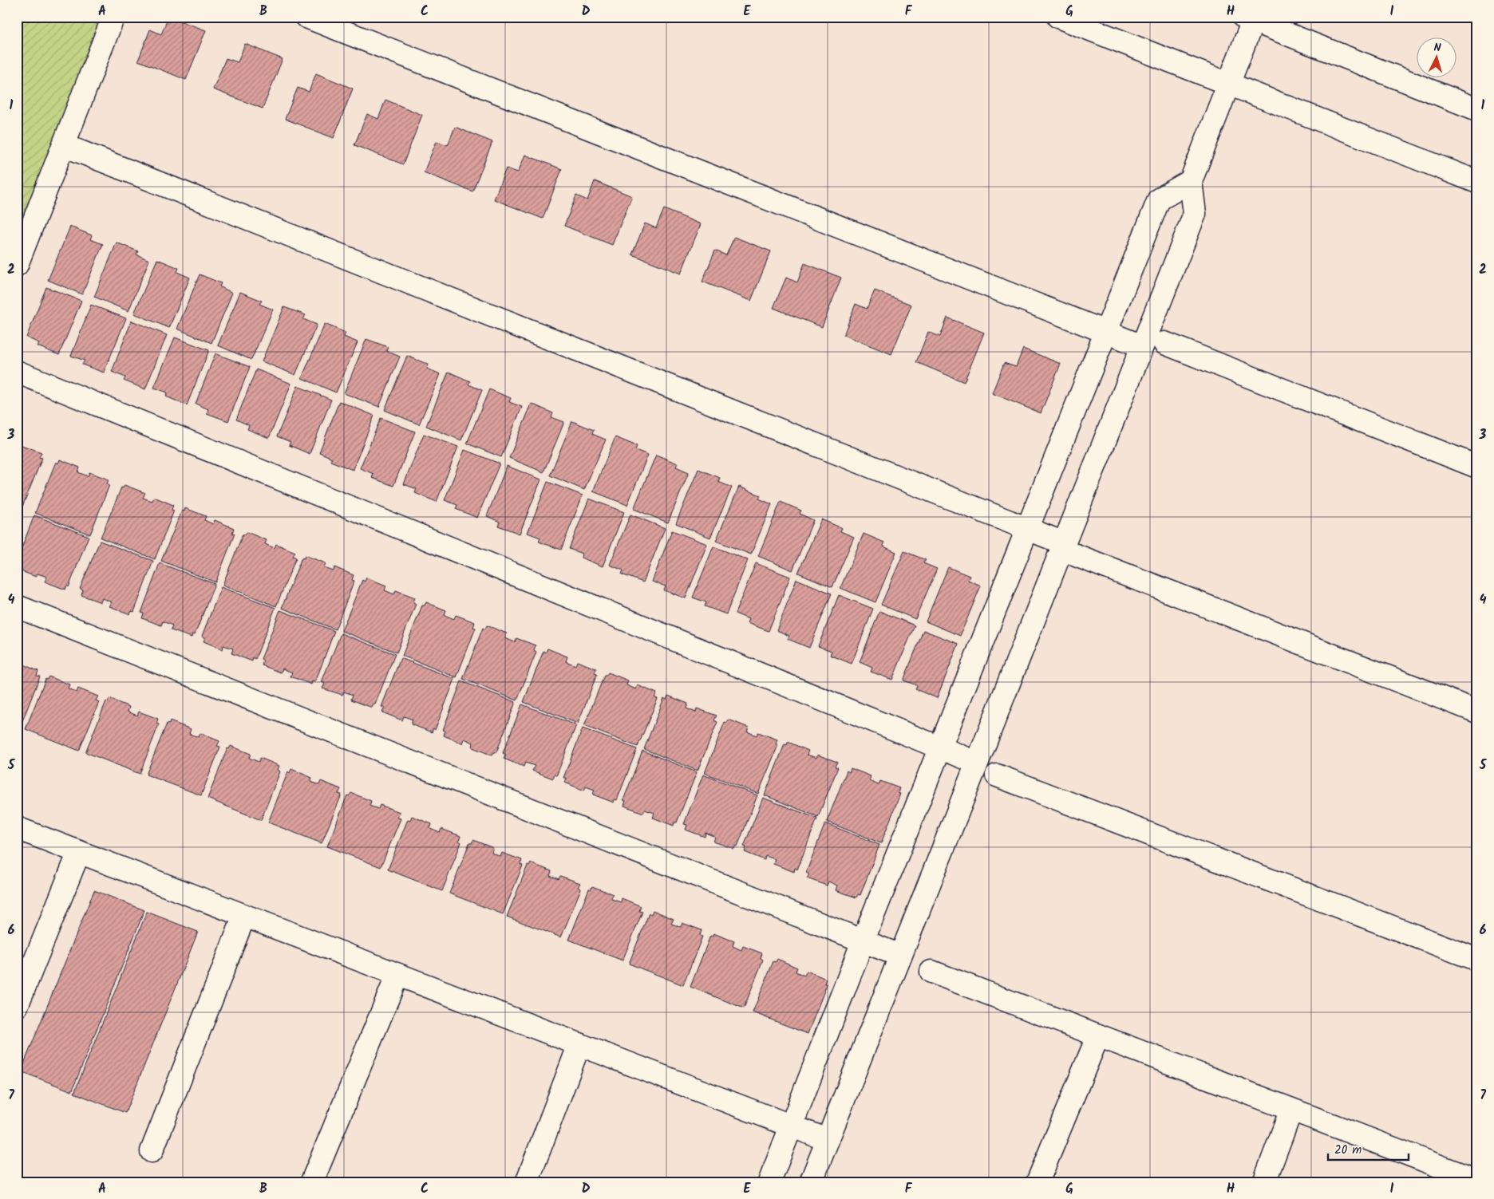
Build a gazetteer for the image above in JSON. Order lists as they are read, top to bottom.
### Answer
{
  "scale_bar": "20 m",
  "north": "top",
  "grid": {
    "columns": [
      "A",
      "B",
      "C",
      "D",
      "E",
      "F",
      "G",
      "H",
      "I"
    ],
    "rows": [
      "1",
      "2",
      "3",
      "4",
      "5",
      "6",
      "7"
    ]
  }
}
